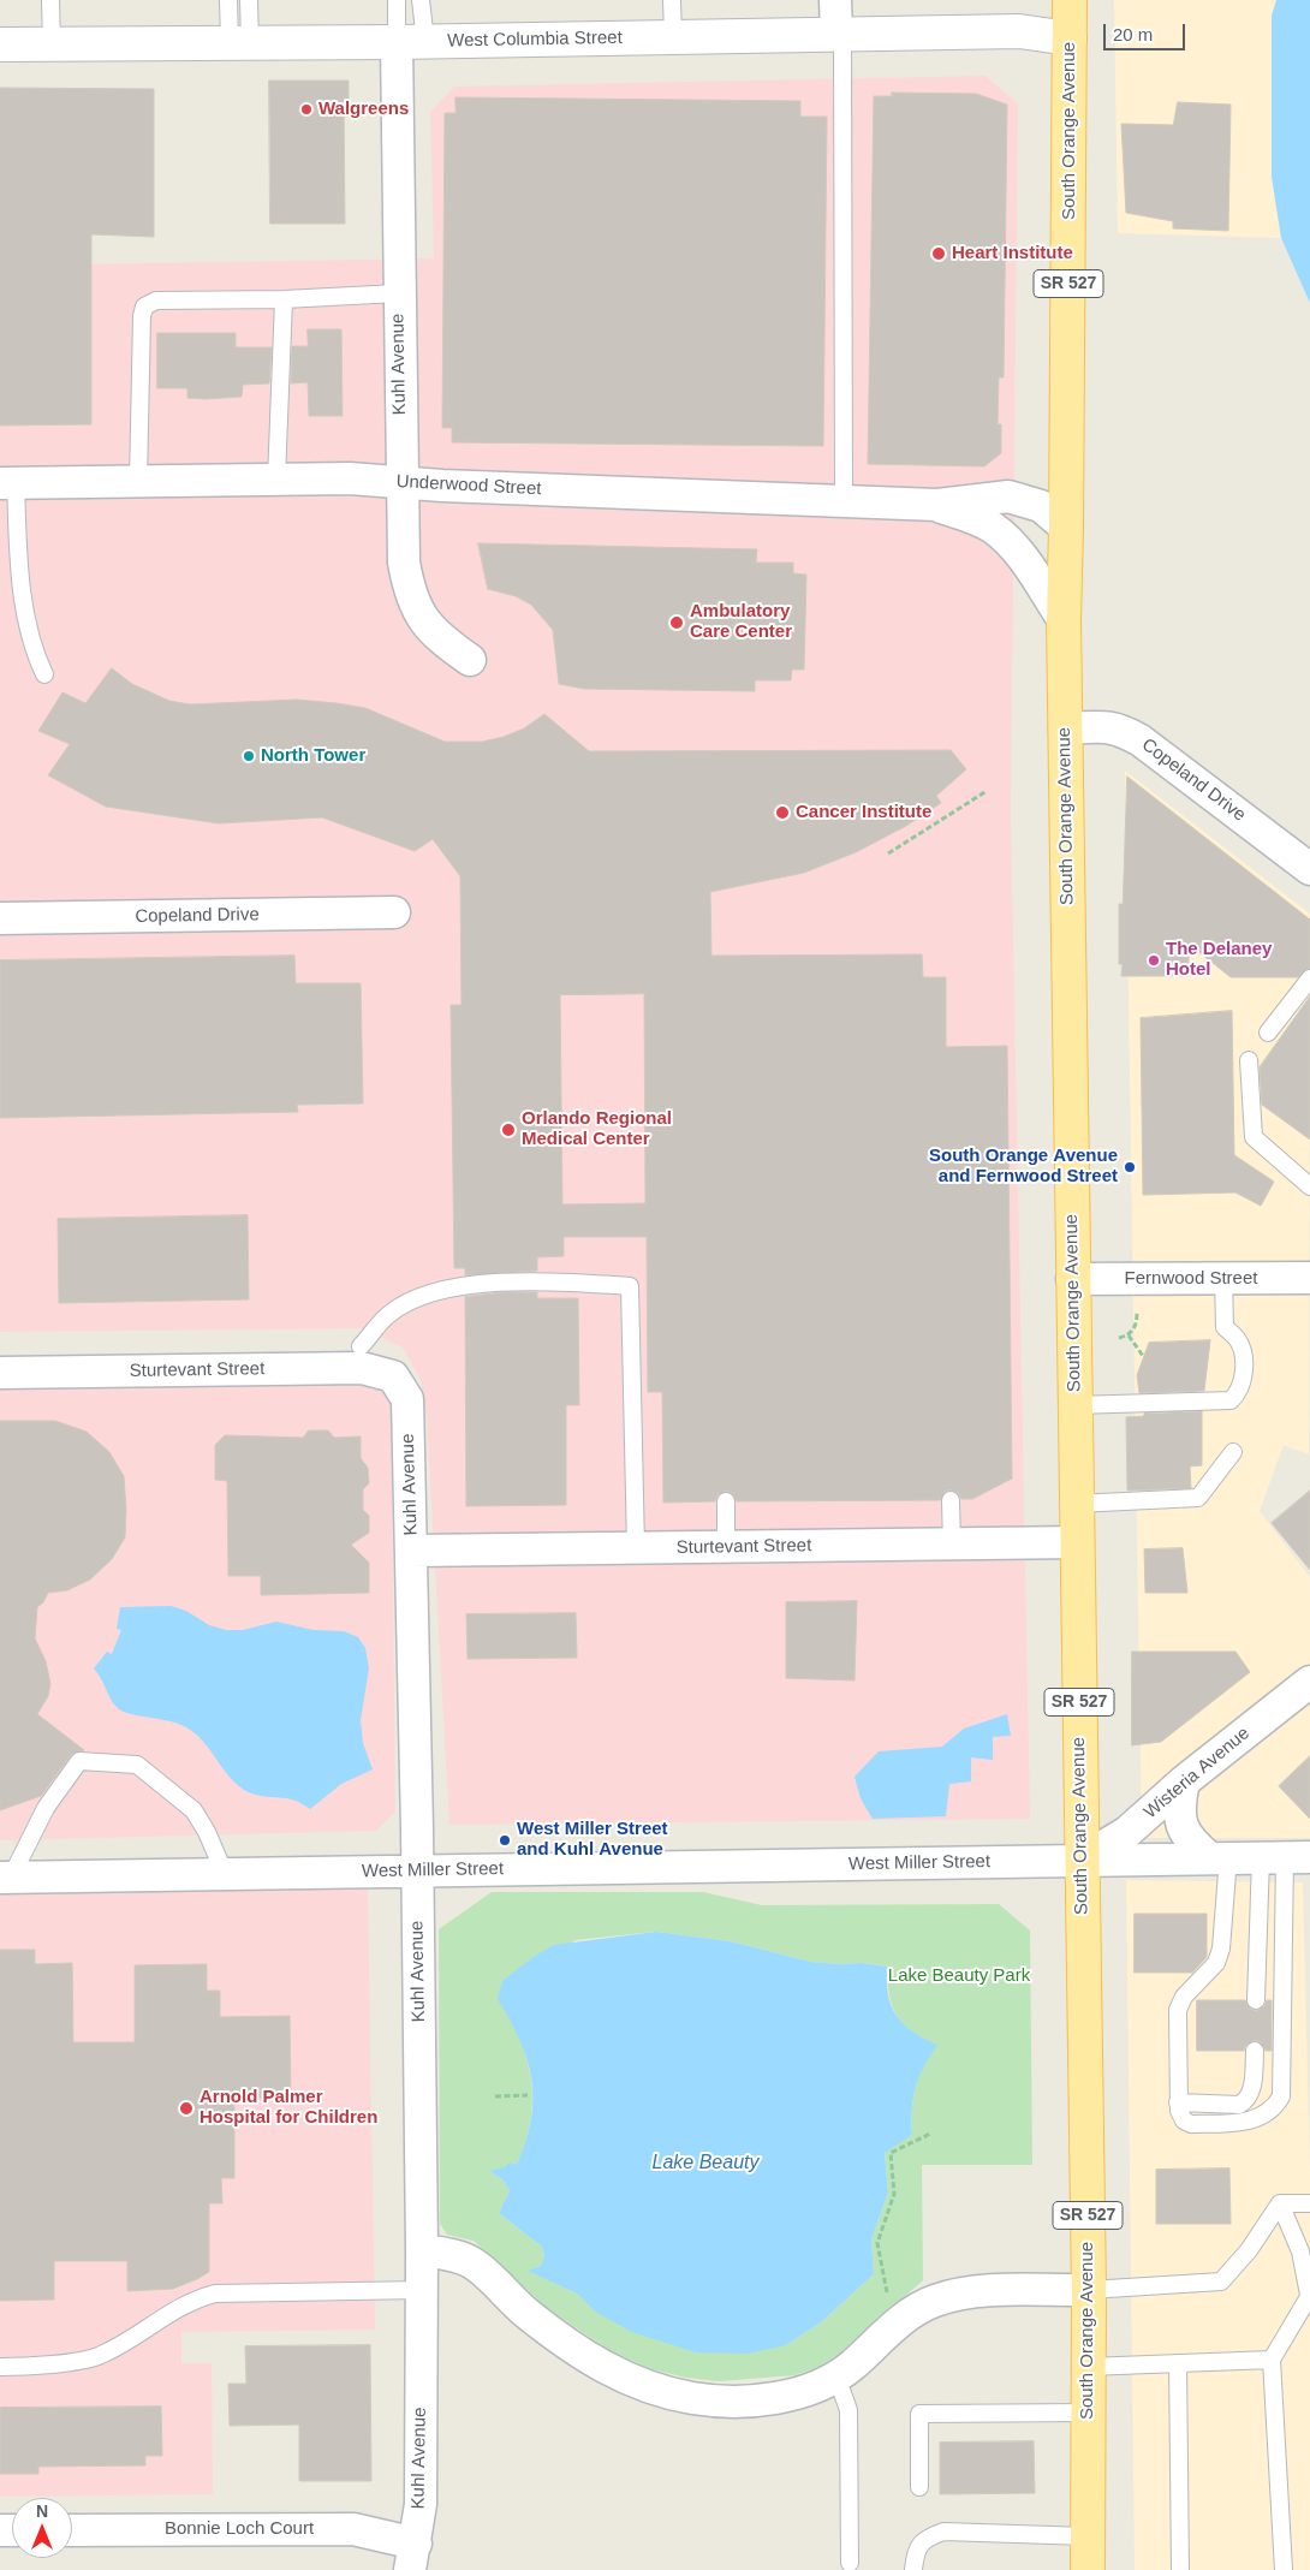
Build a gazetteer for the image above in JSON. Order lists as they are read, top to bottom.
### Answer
{
  "streets": {
    "main road": ["South Orange Avenue", "SR 527"],
    "street": [
      "West Columbia Street",
      "Kuhl Avenue",
      "Underwood Street",
      "Copeland Drive",
      "Fernwood Street",
      "Sturtevant Street",
      "Wisteria Avenue",
      "West Miller Street",
      "Bonnie Loch Court"
    ]
  },
  "crossings": [
    ["West Columbia Street", "South Orange Avenue"],
    ["West Columbia Street", "Kuhl Avenue"],
    ["South Orange Avenue", "Underwood Street"],
    ["South Orange Avenue", "Copeland Drive"],
    ["South Orange Avenue", "Fernwood Street"],
    ["South Orange Avenue", "Sturtevant Street"],
    ["South Orange Avenue", "Wisteria Avenue"],
    ["South Orange Avenue", "West Miller Street"],
    ["Kuhl Avenue", "Underwood Street"],
    ["Kuhl Avenue", "Sturtevant Street"],
    ["Kuhl Avenue", "West Miller Street"],
    ["Kuhl Avenue", "Bonnie Loch Court"],
    ["Wisteria Avenue", "West Miller Street"]
  ],
  "water": ["Lake Beauty"],
  "parks": ["Lake Beauty Park"],
  "places": [
    "Walgreens",
    "Heart Institute",
    "Ambulatory Care Center",
    "North Tower",
    "Cancer Institute",
    "The Delaney Hotel",
    "Orlando Regional Medical Center",
    "South Orange Avenue and Fernwood Street",
    "West Miller Street and Kuhl Avenue",
    "Arnold Palmer Hospital for Children"
  ],
  "scale_bar": "20 m",
  "north": "top"
}
